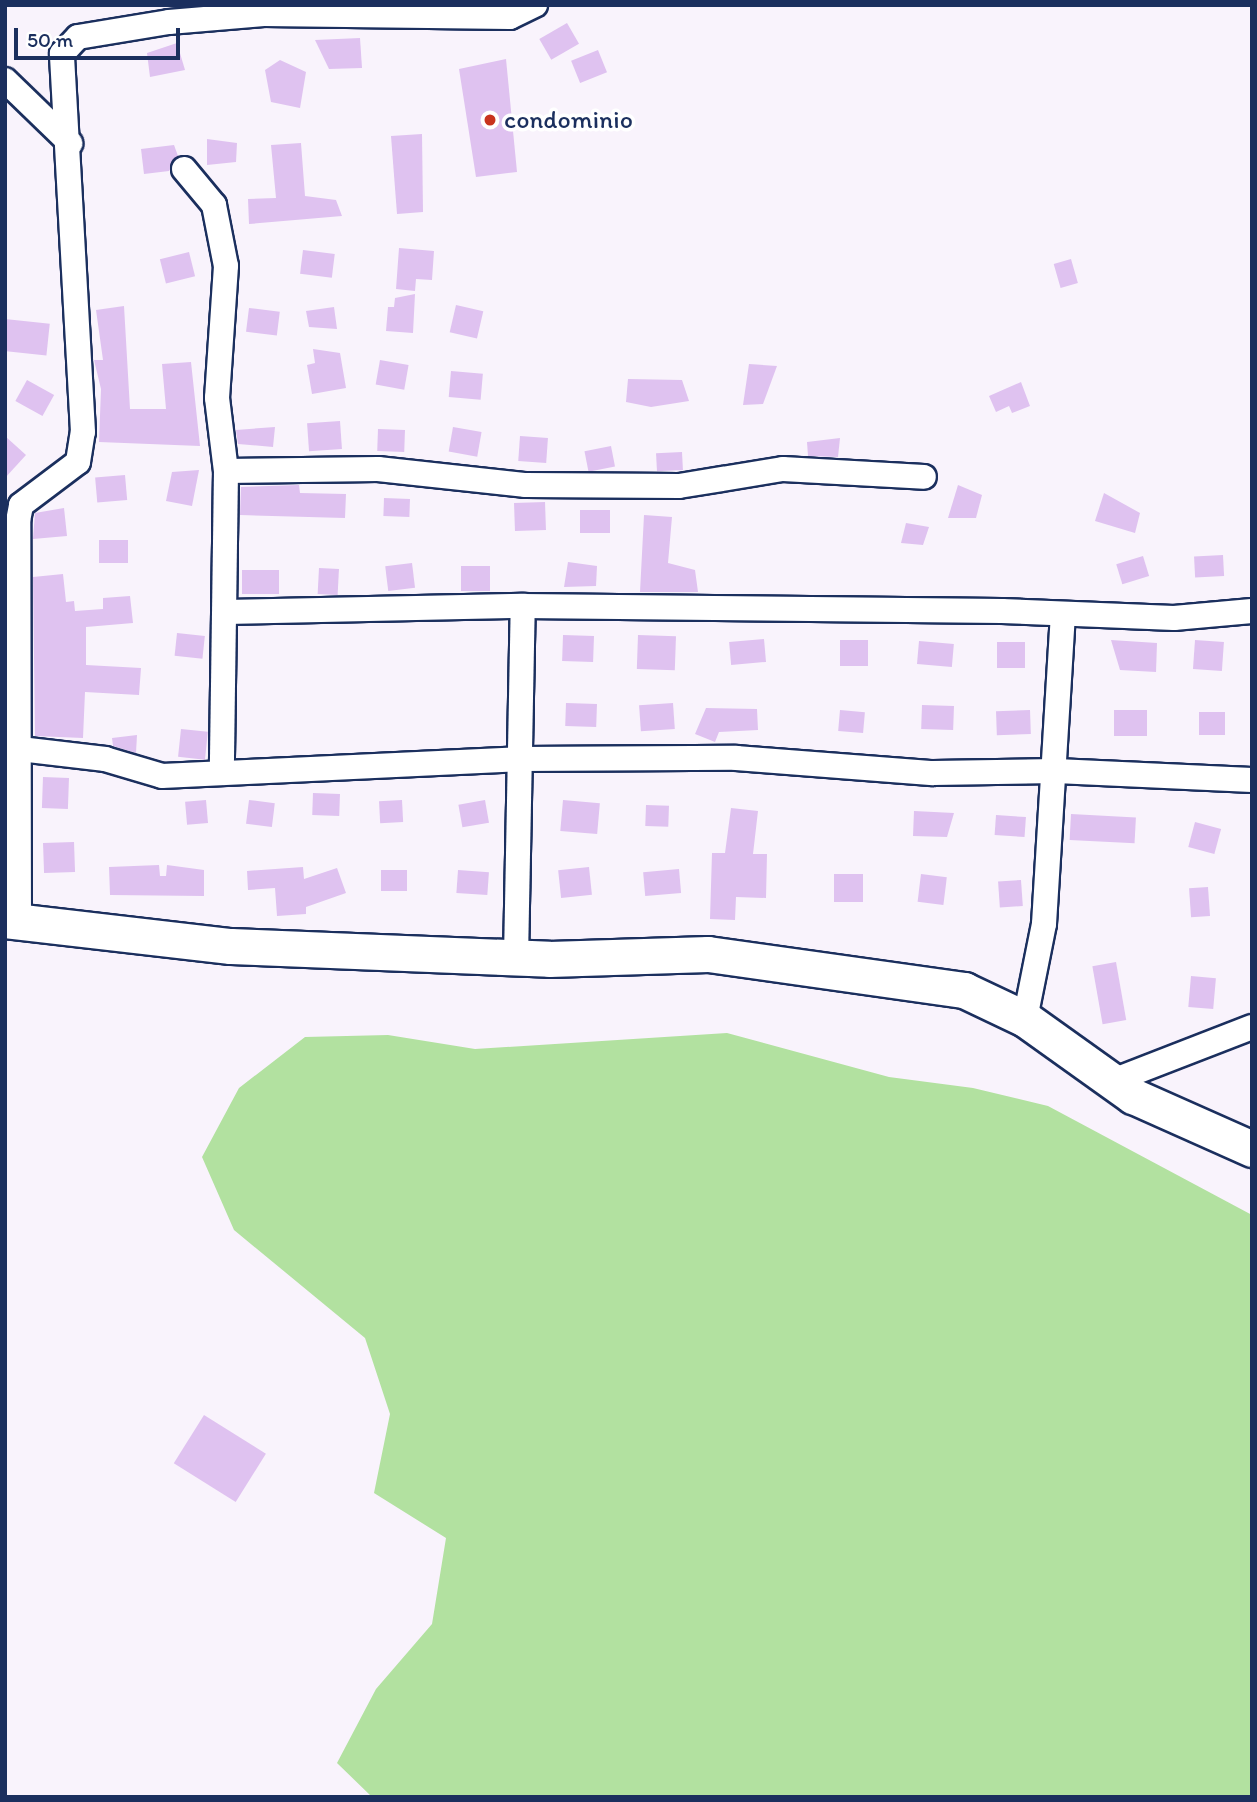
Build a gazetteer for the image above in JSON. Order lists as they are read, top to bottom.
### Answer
{
  "places": ["condominio"],
  "scale_bar": "50 m"
}
